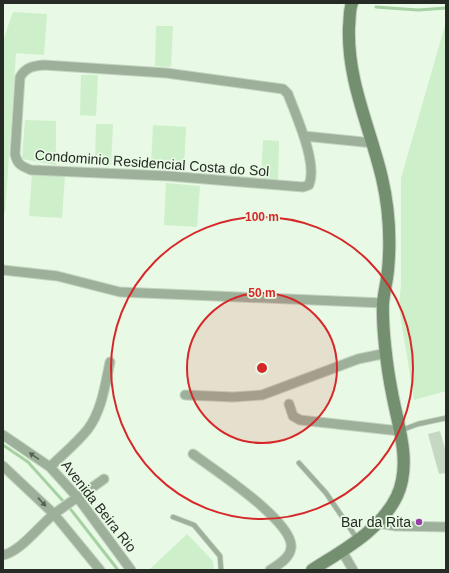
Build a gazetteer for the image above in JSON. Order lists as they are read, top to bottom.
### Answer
{
  "streets": {
    "street": ["Condominio Residencial Costa do Sol", "Avenida Beira Rio"]
  },
  "places": ["Bar da Rita"],
  "rings": ["100 m", "50 m"]
}
